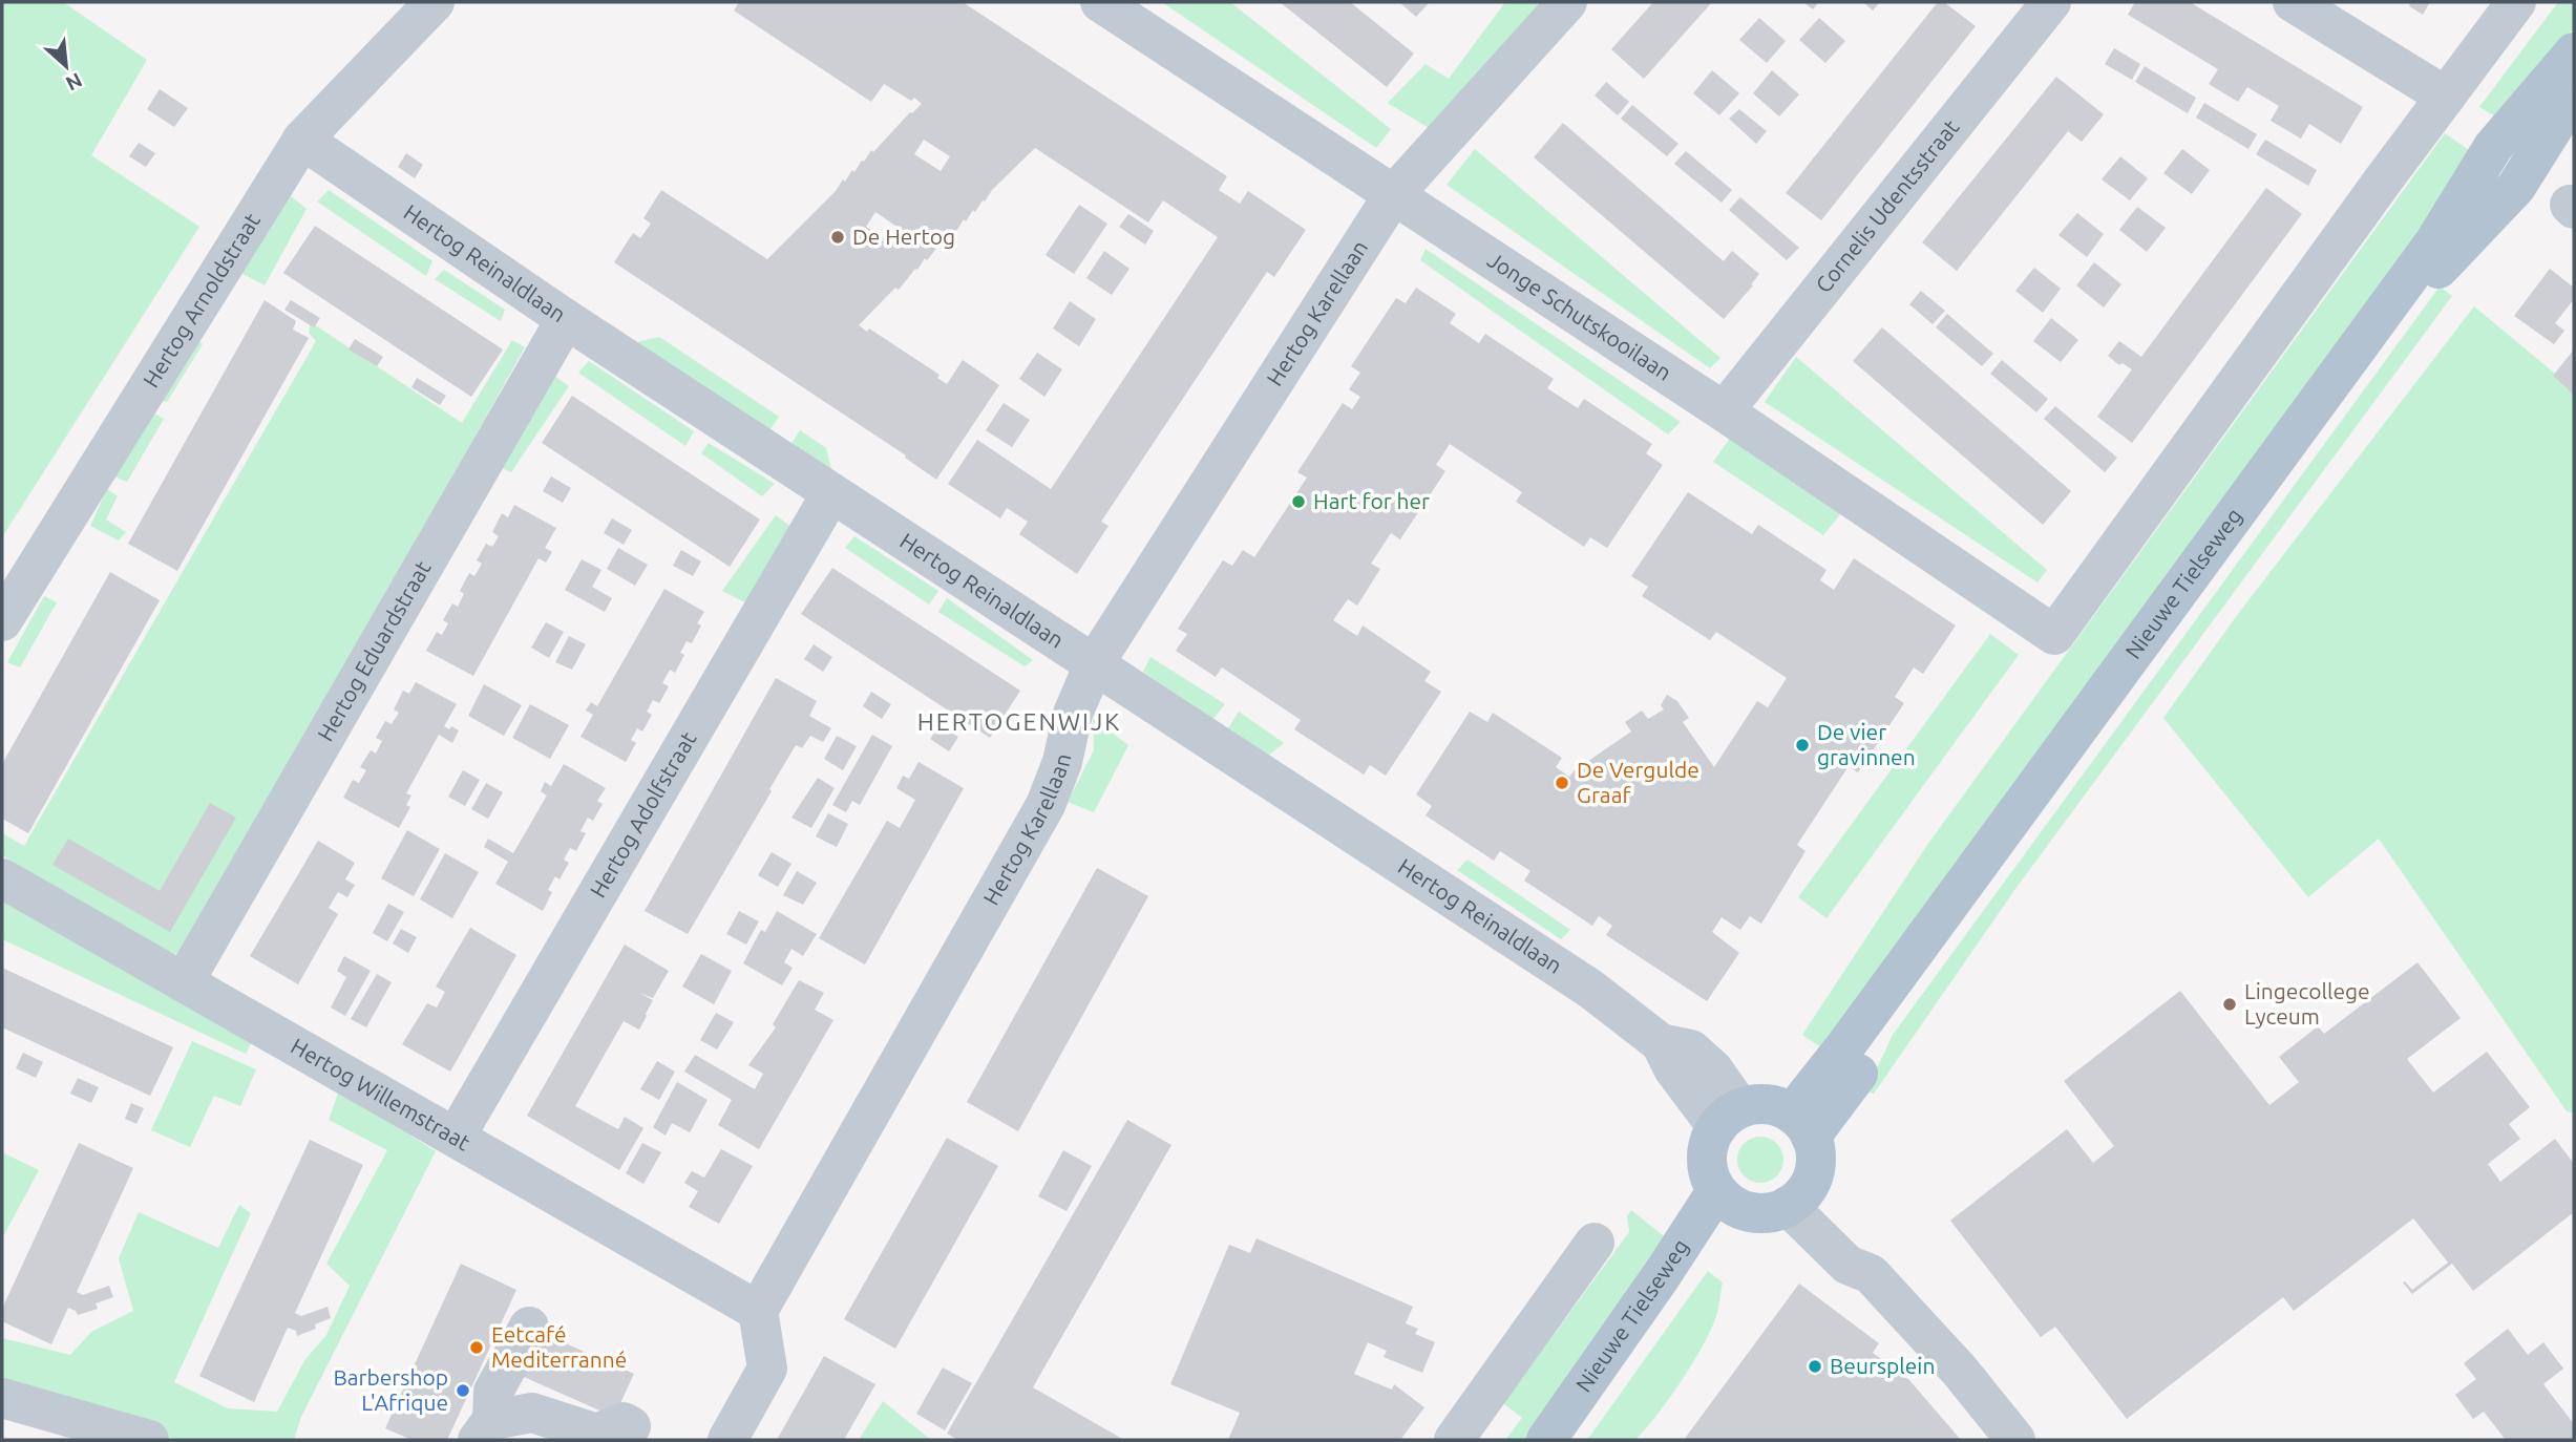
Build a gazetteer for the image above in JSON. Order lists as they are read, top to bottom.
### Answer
{
  "streets": {
    "main road": ["Nieuwe Tielseweg"],
    "street": [
      "Cornelis Udentsstraat",
      "Hertog Reinaldlaan",
      "Hertog Arnoldstraat",
      "Hertog Karellaan",
      "Jonge Schutskooilaan",
      "Hertog Eduardstraat",
      "Hertog Adolfstraat",
      "Hertog Willemstraat"
    ]
  },
  "crossings": [
    ["Cornelis Udentsstraat", "Jonge Schutskooilaan"],
    ["Hertog Reinaldlaan", "Hertog Arnoldstraat"],
    ["Hertog Reinaldlaan", "Hertog Karellaan"],
    ["Hertog Reinaldlaan", "Nieuwe Tielseweg"],
    ["Hertog Reinaldlaan", "Hertog Eduardstraat"],
    ["Hertog Reinaldlaan", "Hertog Adolfstraat"],
    ["Hertog Karellaan", "Jonge Schutskooilaan"],
    ["Hertog Karellaan", "Hertog Willemstraat"],
    ["Hertog Eduardstraat", "Hertog Willemstraat"],
    ["Hertog Adolfstraat", "Hertog Willemstraat"]
  ],
  "districts": ["HERTOGENWIJK"],
  "places": [
    "De Hertog",
    "Hart for her",
    "De vier gravinnen",
    "De Vergulde Graaf",
    "Lingecollege Lyceum",
    "Eetcafé Mediterranné",
    "Beursplein",
    "Barbershop L'Afrique"
  ],
  "north": "bottom right"
}
